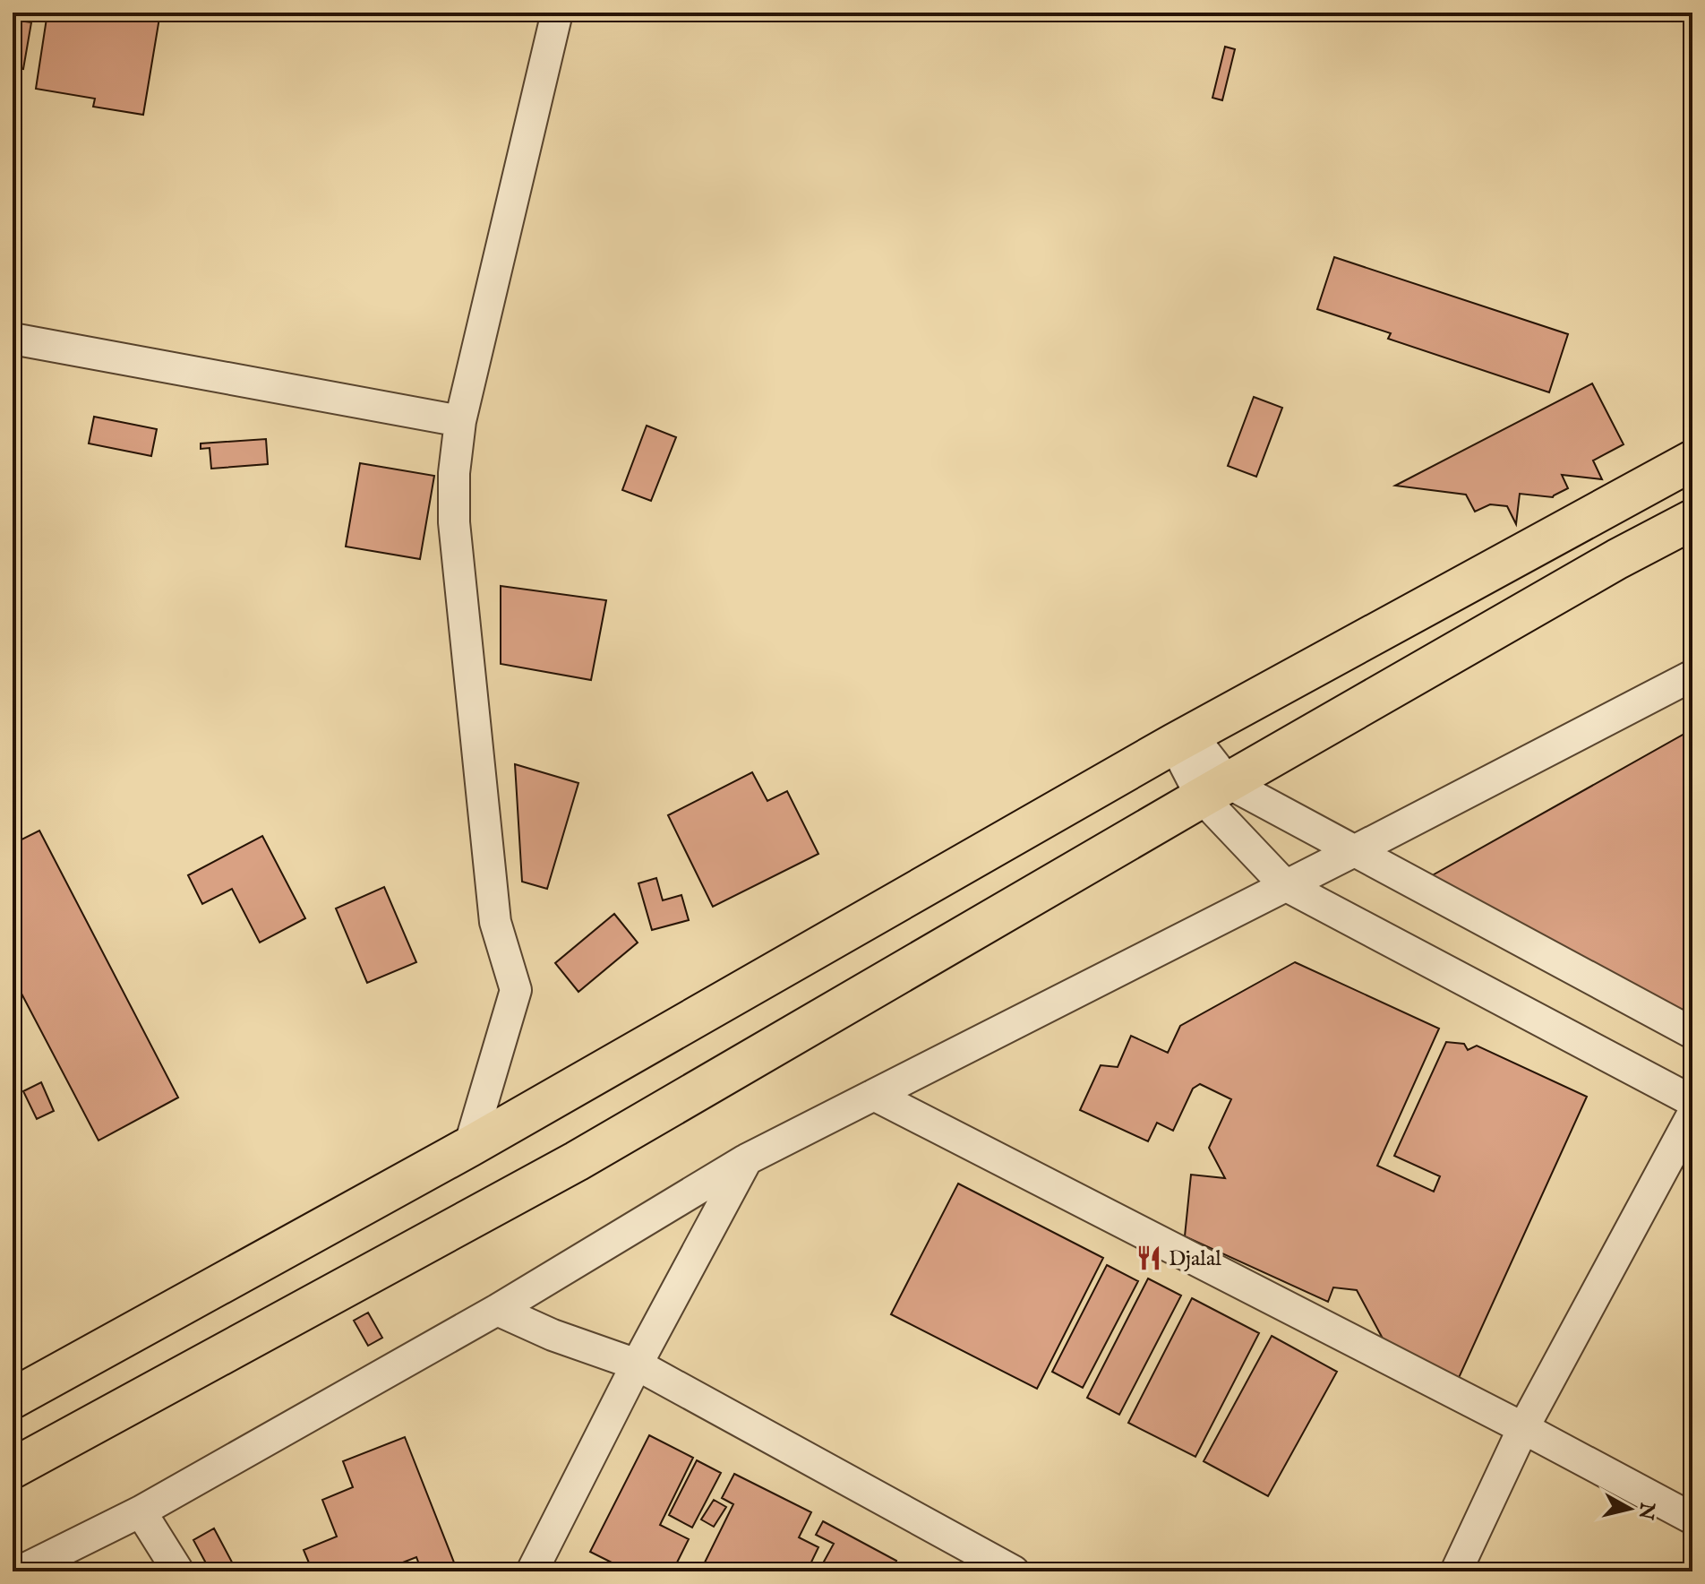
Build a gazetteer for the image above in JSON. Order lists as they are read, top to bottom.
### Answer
{
  "places": {
    "restaurant": ["Djalal"]
  },
  "north": "right"
}
